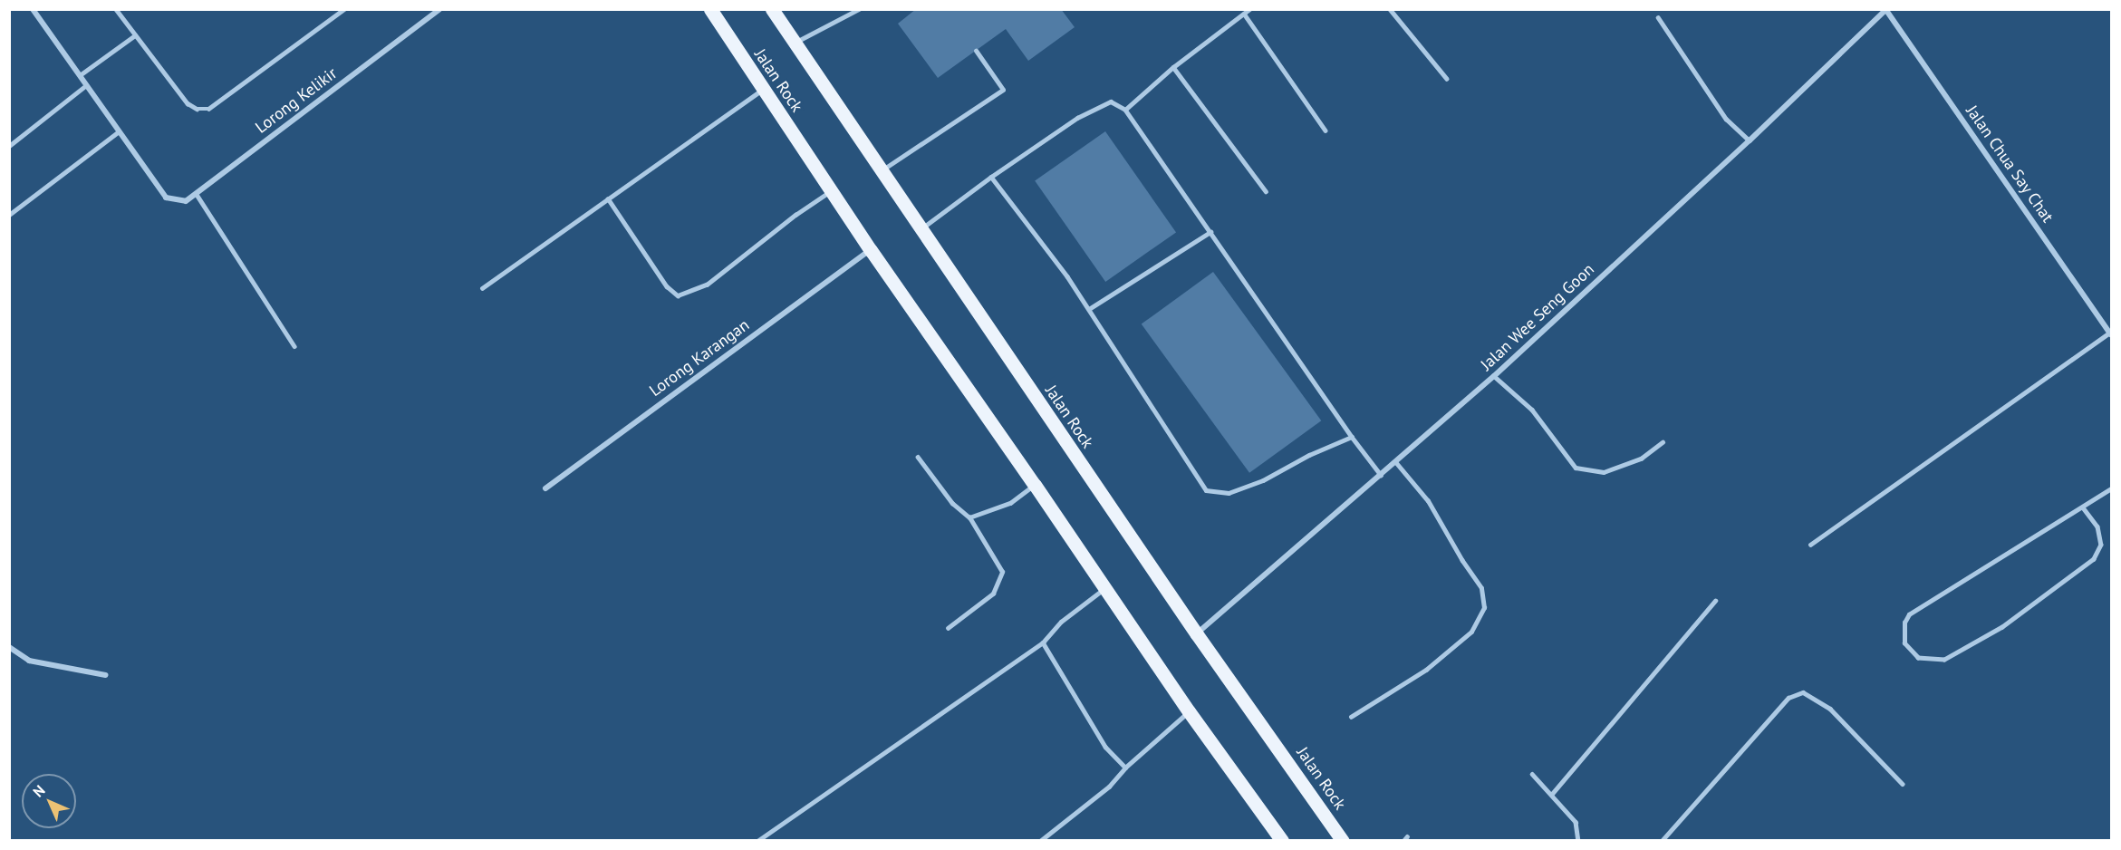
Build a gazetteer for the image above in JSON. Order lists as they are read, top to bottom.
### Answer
{
  "streets": {
    "main road": ["Jalan Rock"],
    "street": [
      "Lorong Kelikir",
      "Jalan Chua Say Chat",
      "Jalan Wee Seng Goon",
      "Lorong Karangan"
    ]
  },
  "crossings": [
    ["Jalan Rock", "Jalan Wee Seng Goon"],
    ["Jalan Rock", "Lorong Karangan"],
    ["Jalan Chua Say Chat", "Jalan Wee Seng Goon"]
  ],
  "north": "top left"
}
